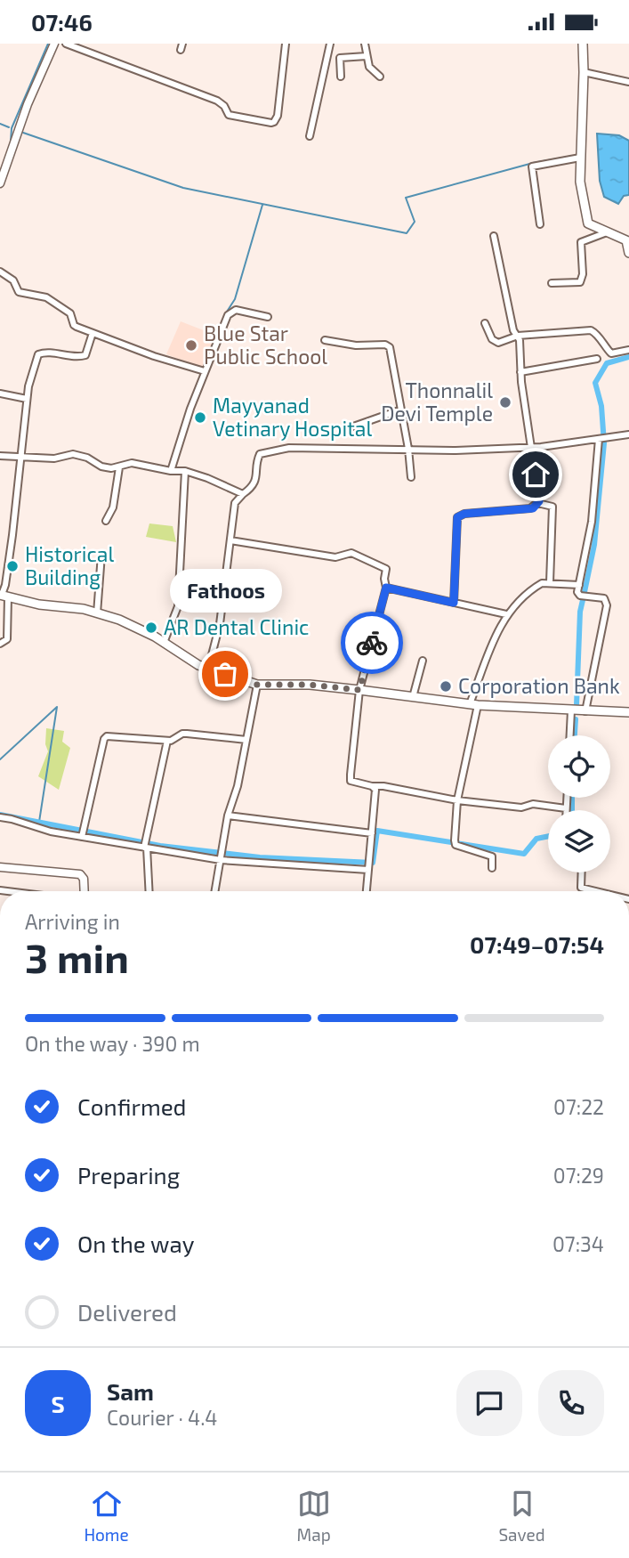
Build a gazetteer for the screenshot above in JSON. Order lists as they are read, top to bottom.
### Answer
{
  "places": [
    "Blue Star Public School",
    "Thonnalil Devi Temple",
    "Mayyanad Vetinary Hospital",
    "Historical Building",
    "AR Dental Clinic",
    "Fathoos",
    "Corporation Bank"
  ],
  "page": {
    "status": "07:46",
    "bubble": "Fathoos",
    "heading": ["3 min", "Arriving in", "07:49–07:54"],
    "panel": ["Sam", "Courier · 4.4"],
    "bar": "On the way · 390 m",
    "list": [
      ["Confirmed", "07:22"],
      ["Preparing", "07:29"],
      ["On the way", "07:34"],
      "Delivered"
    ],
    "round": "S",
    "tabs": ["Home", "Map", "Saved"]
  }
}
